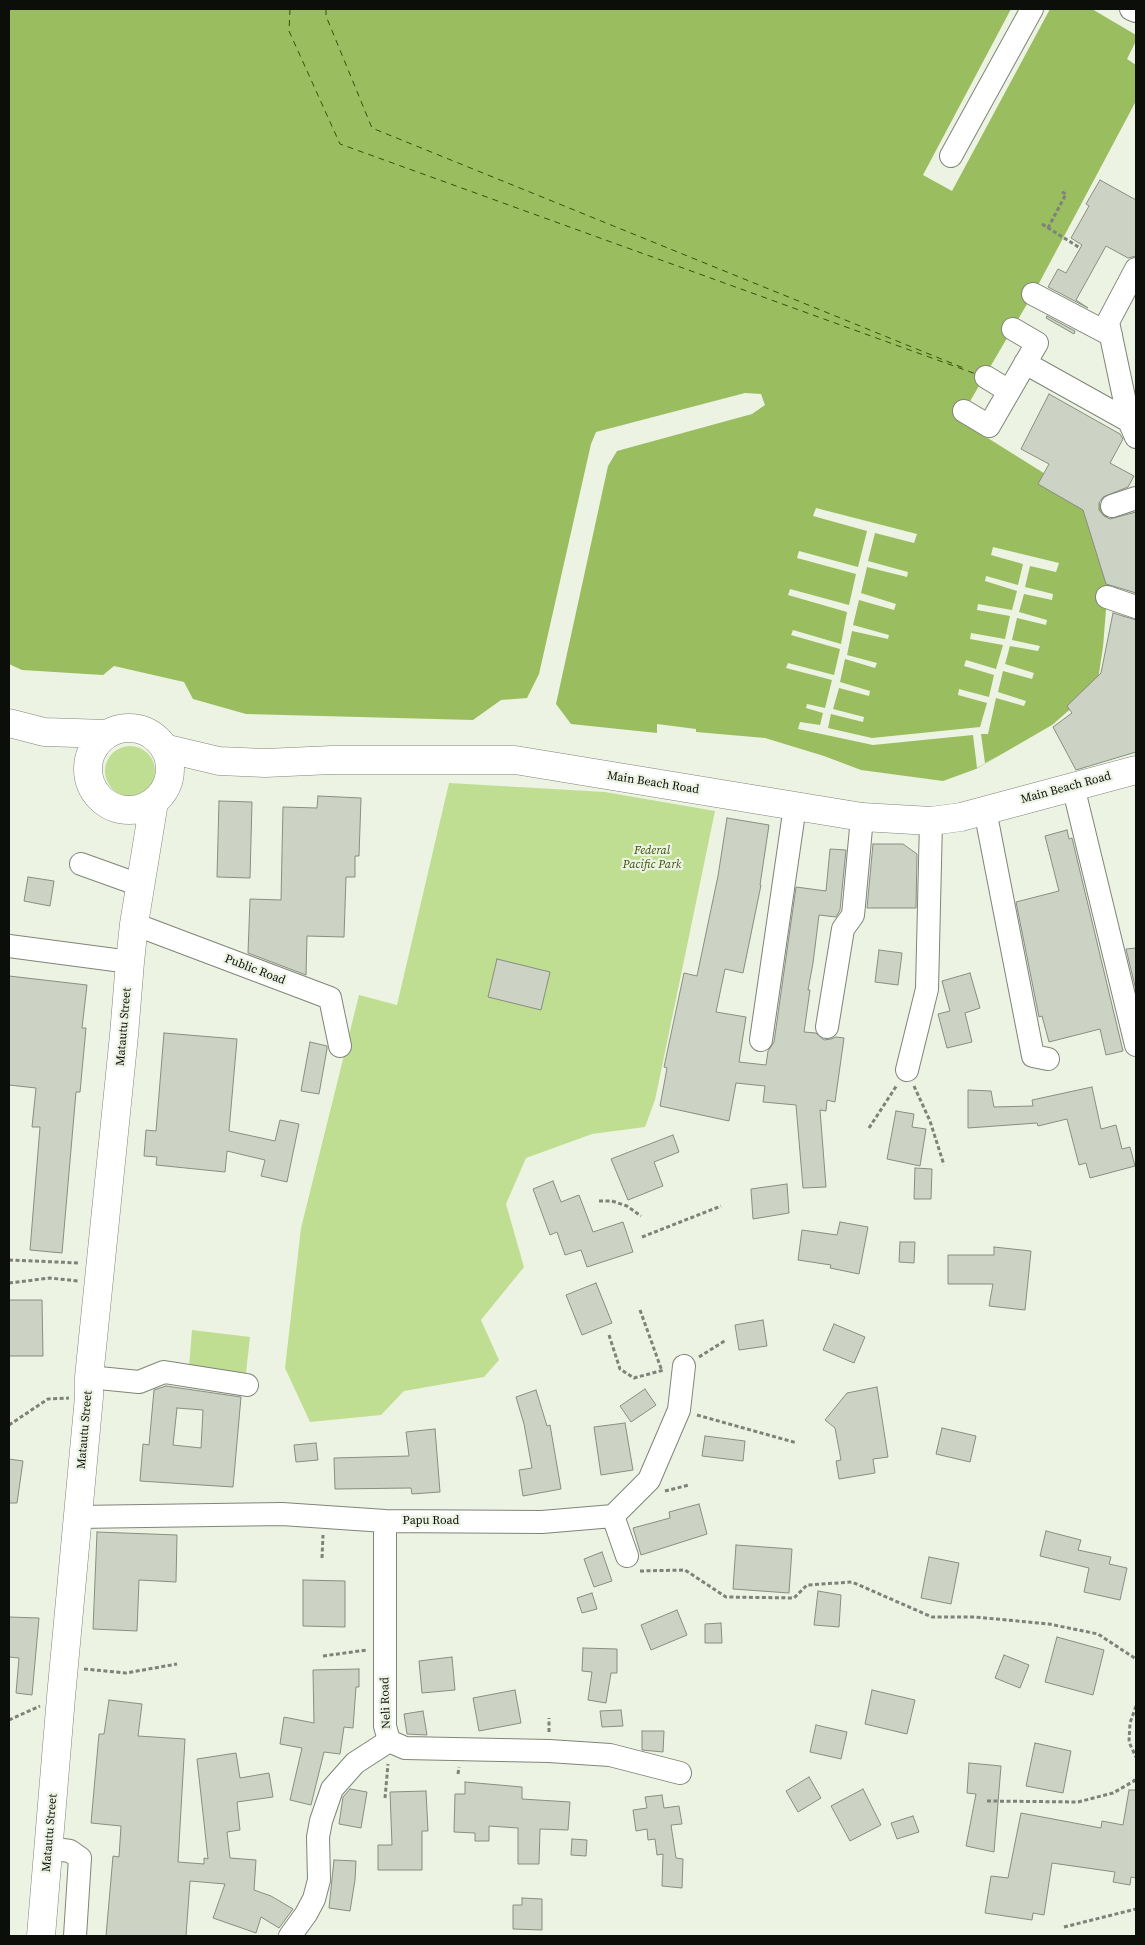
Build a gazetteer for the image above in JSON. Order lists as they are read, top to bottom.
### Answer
{
  "streets": {
    "main road": ["Main Beach Road", "Matautu Street"],
    "street": ["Public Road", "Papu Road", "Neli Road"]
  },
  "crossings": [
    ["Main Beach Road", "Matautu Street"],
    ["Public Road", "Matautu Street"],
    ["Matautu Street", "Papu Road"],
    ["Papu Road", "Neli Road"]
  ],
  "parks": ["Federal Pacific Park"]
}
